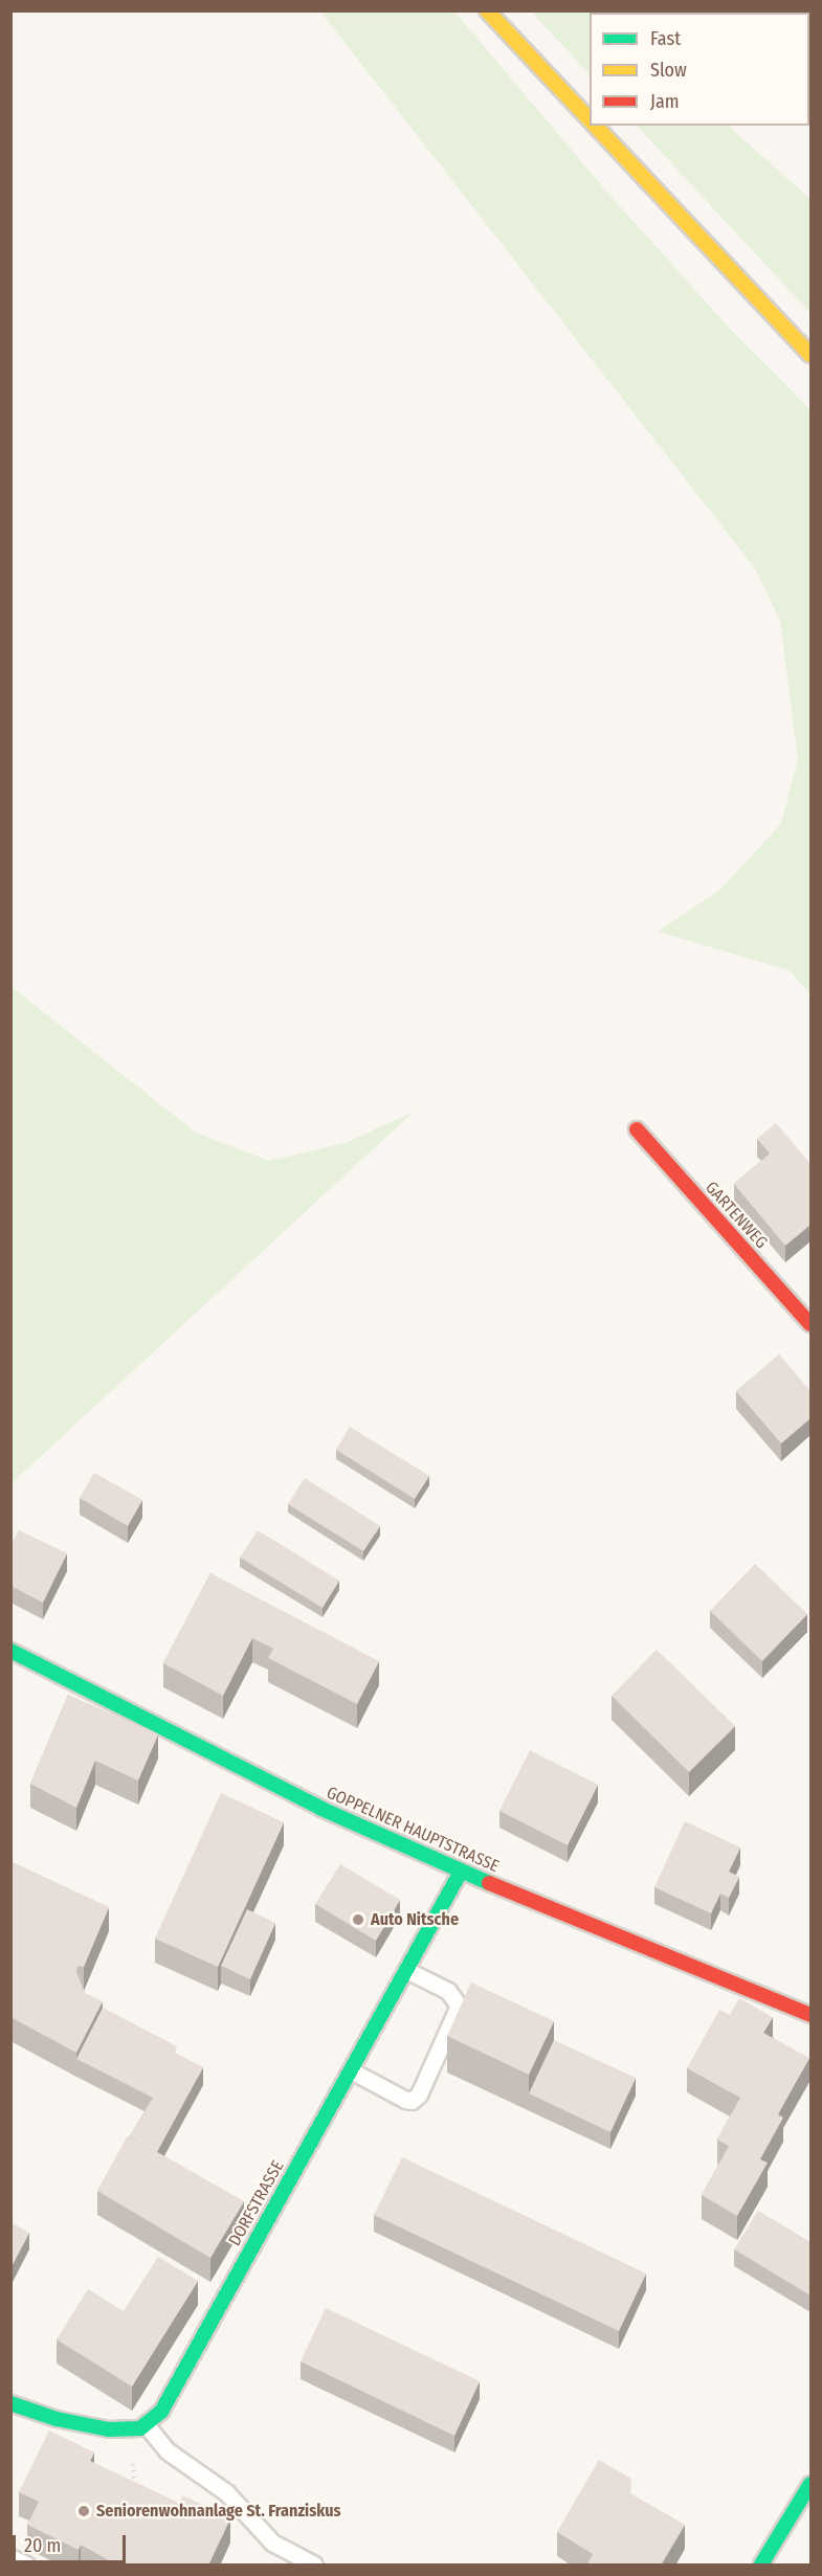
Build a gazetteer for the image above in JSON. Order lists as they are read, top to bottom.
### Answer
{
  "streets": {
    "street": ["GARTENWEG", "GOPPELNER HAUPTSTRASSE", "DORFSTRASSE"]
  },
  "crossings": [
    ["GOPPELNER HAUPTSTRASSE", "DORFSTRASSE"]
  ],
  "places": ["Auto Nitsche", "Seniorenwohnanlage St. Franziskus"],
  "legend": ["Fast", "Slow", "Jam"],
  "scale_bar": "20 m"
}
